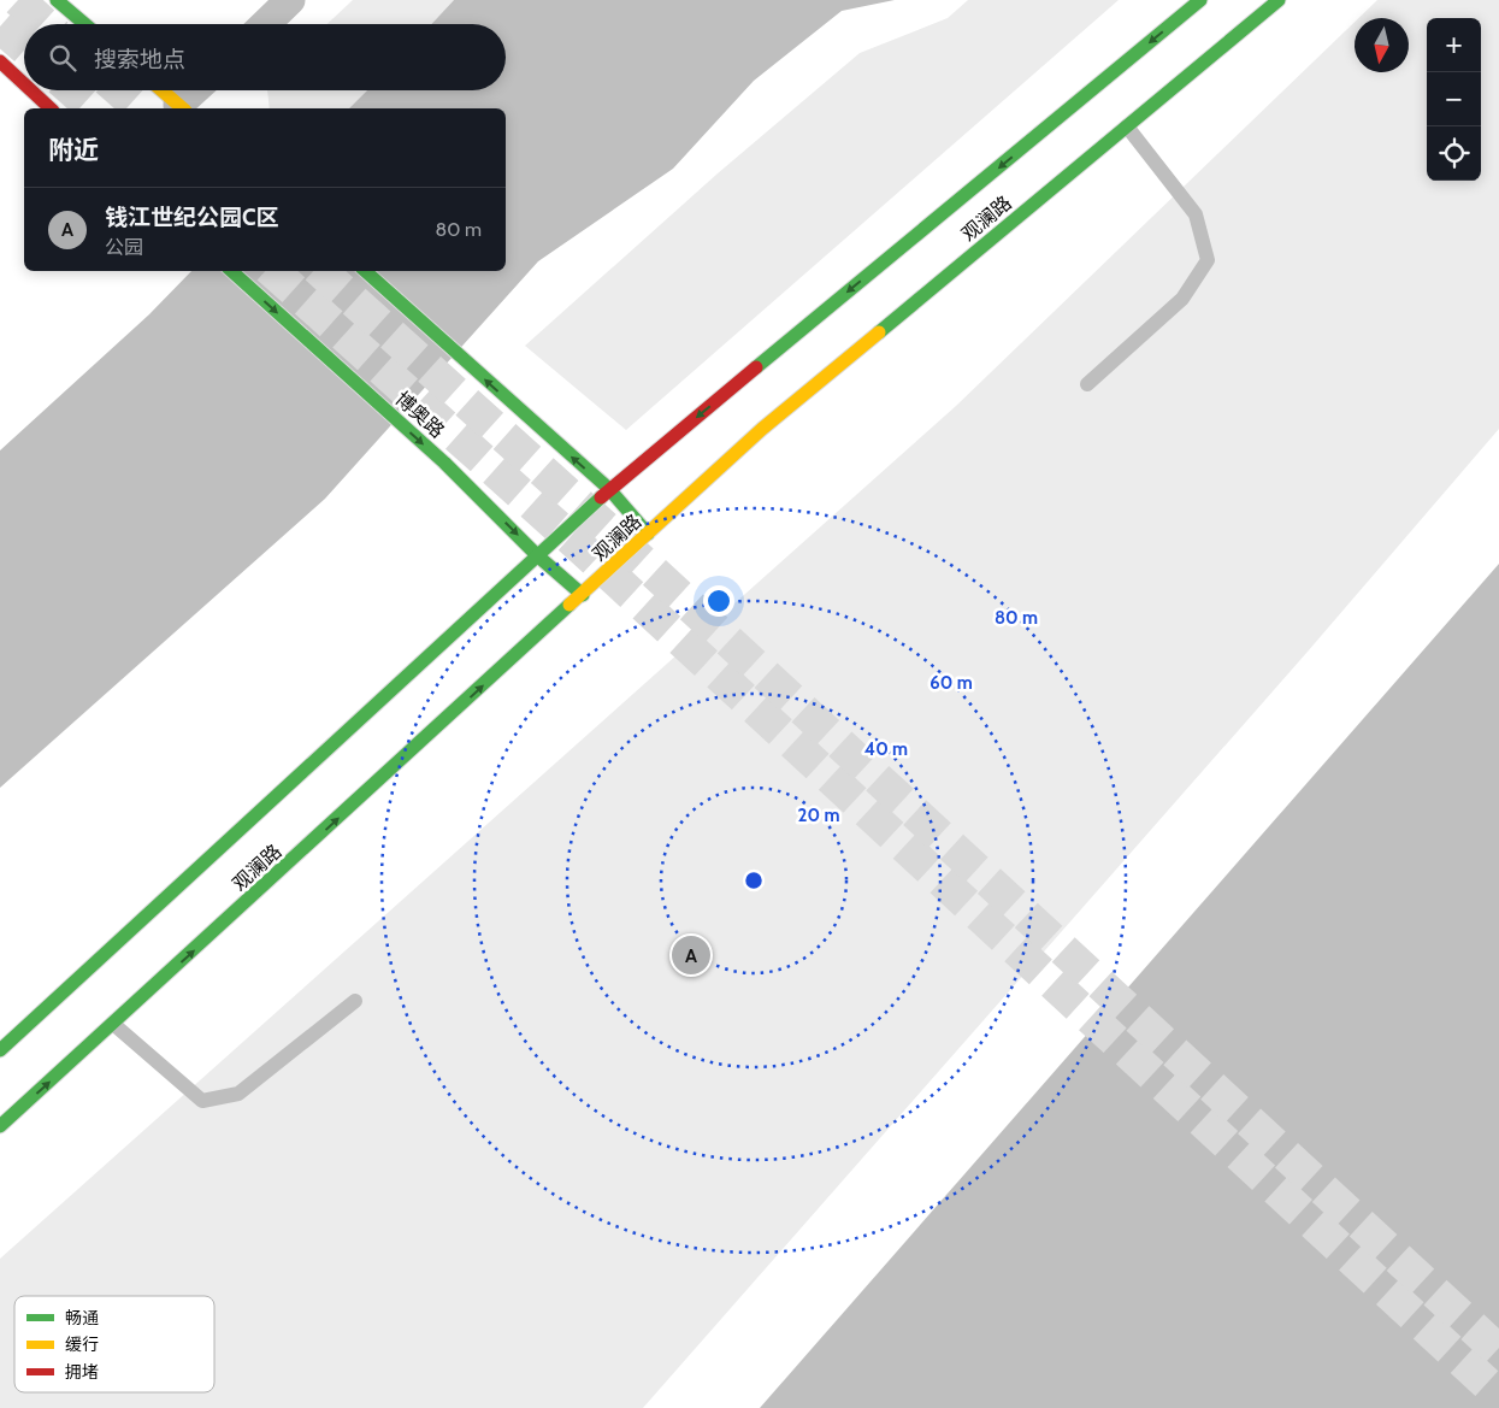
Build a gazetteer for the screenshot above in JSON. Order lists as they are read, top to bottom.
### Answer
{
  "streets": {
    "main road": ["观澜路", "博奥路"]
  },
  "crossings": [
    ["观澜路", "博奥路"]
  ],
  "legend": ["畅通", "缓行", "拥堵"],
  "north": "bottom",
  "page": {
    "map_buttons": ["+", "−"],
    "search": "搜索地点",
    "heading": "附近",
    "list": [
      {
        "mark": "A",
        "name": "钱江世纪公园C区",
        "note": "公园",
        "value": "80 m"
      }
    ],
    "pins": "A"
  },
  "rings": [
    "80 m",
    "60 m",
    "40 m",
    "20 m"
  ]
}
